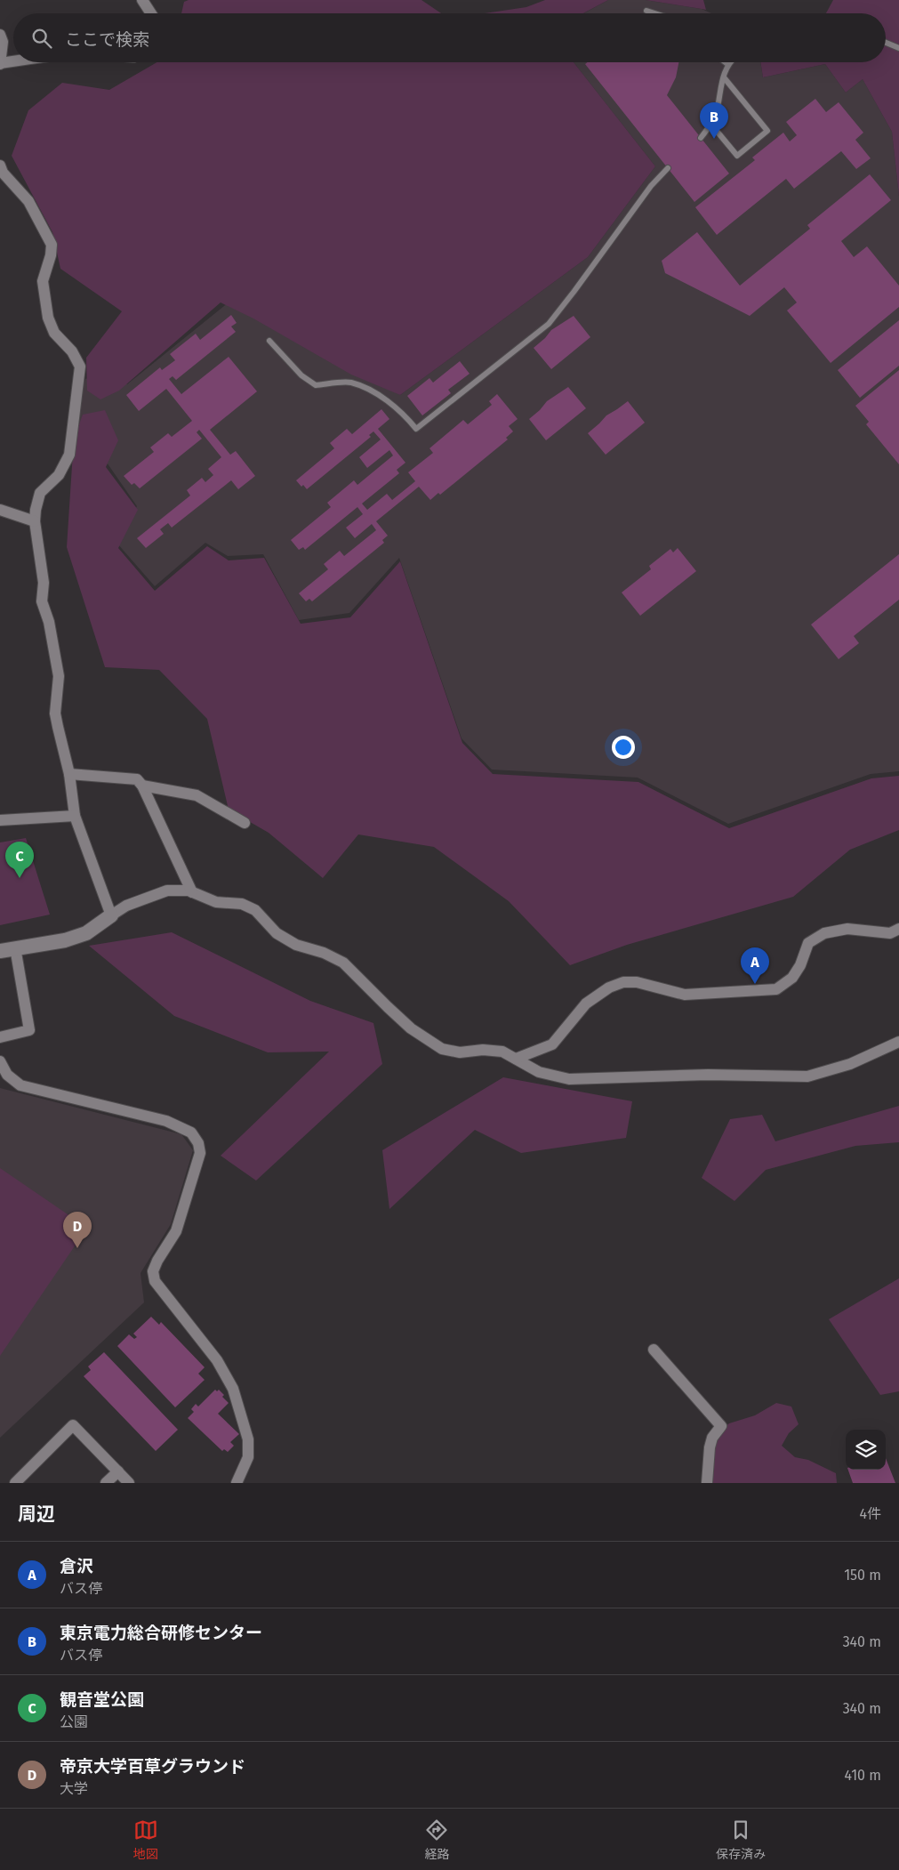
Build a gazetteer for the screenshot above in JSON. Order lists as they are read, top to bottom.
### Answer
{
  "page": {
    "search": "ここで検索",
    "pins": [
      "B",
      "C",
      "A",
      "D"
    ],
    "heading": ["周辺", "4件"],
    "list": [
      {
        "mark": "A",
        "name": "倉沢",
        "note": "バス停",
        "value": "150 m"
      },
      {
        "mark": "B",
        "name": "東京電力総合研修センター",
        "note": "バス停",
        "value": "340 m"
      },
      {
        "mark": "C",
        "name": "観音堂公園",
        "note": "公園",
        "value": "340 m"
      },
      {
        "mark": "D",
        "name": "帝京大学百草グラウンド",
        "note": "大学",
        "value": "410 m"
      }
    ],
    "nav": ["地図", "経路", "保存済み"]
  }
}
